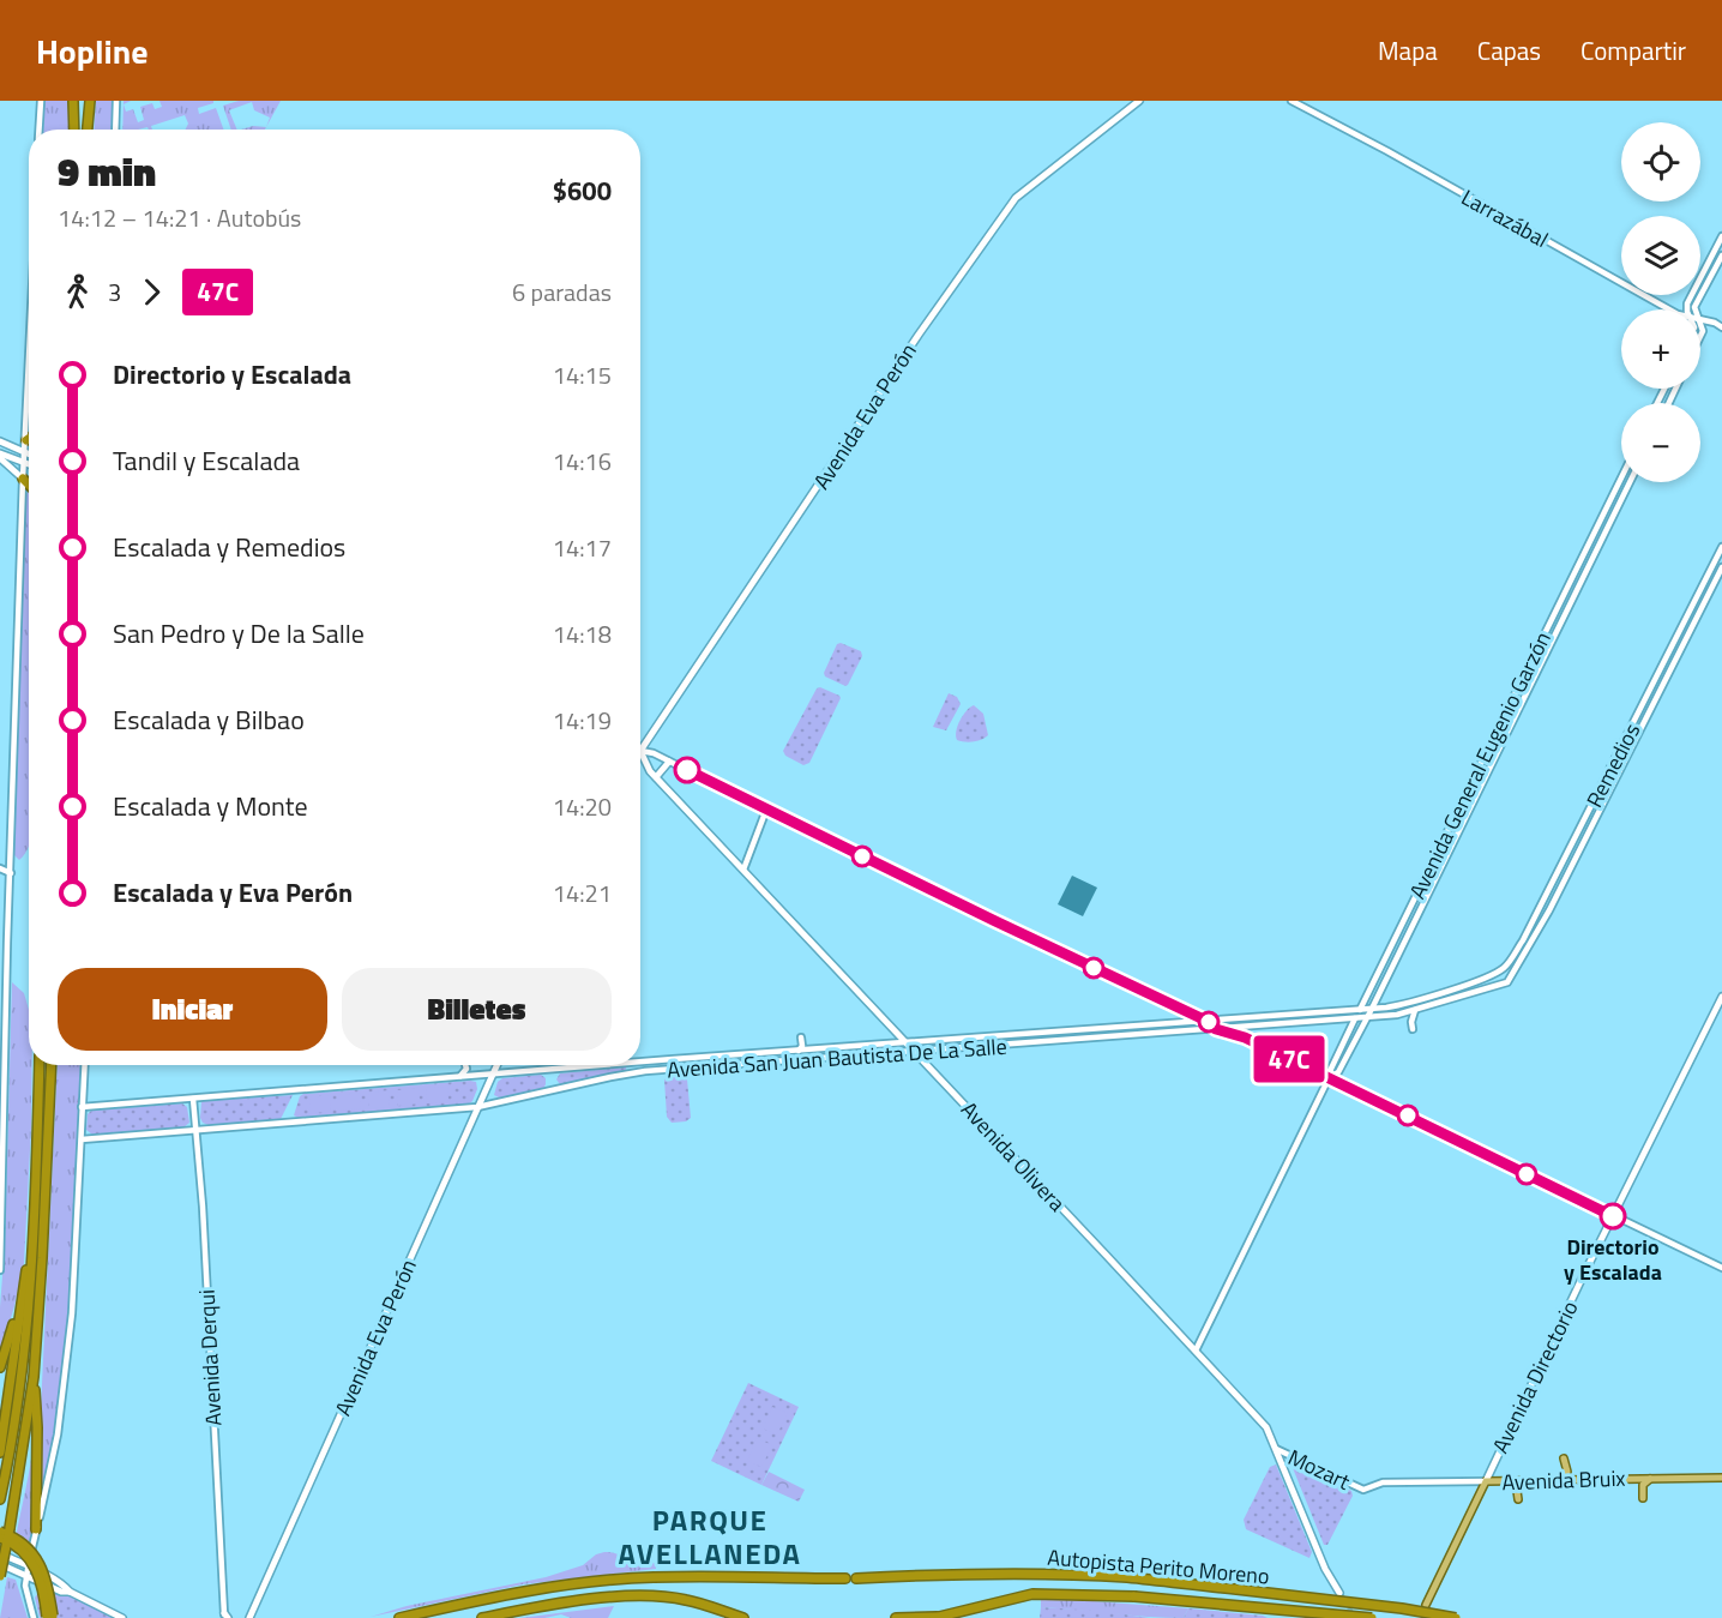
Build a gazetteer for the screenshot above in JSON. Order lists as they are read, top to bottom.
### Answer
{
  "streets": {
    "highway": ["Autopista Perito Moreno"],
    "main road": [
      "Avenida Eva Perón",
      "Avenida Olivera",
      "Avenida Directorio",
      "Avenida Bruix"
    ],
    "street": [
      "Larrazábal",
      "Avenida General Eugenio Garzón",
      "Remedios",
      "Avenida San Juan Bautista De La Salle",
      "Avenida Derqui",
      "Mozart"
    ]
  },
  "crossings": [
    ["Avenida Eva Perón", "Avenida San Juan Bautista De La Salle"],
    ["Avenida Eva Perón", "Avenida Olivera"],
    ["Avenida General Eugenio Garzón", "Avenida San Juan Bautista De La Salle"],
    ["Avenida General Eugenio Garzón", "Avenida Olivera"],
    ["Remedios", "Avenida San Juan Bautista De La Salle"],
    ["Avenida San Juan Bautista De La Salle", "Avenida Olivera"],
    ["Avenida San Juan Bautista De La Salle", "Avenida Derqui"],
    ["Avenida Olivera", "Mozart"],
    ["Avenida Directorio", "Avenida Bruix"],
    ["Mozart", "Avenida Bruix"]
  ],
  "districts": ["PARQUE AVELLANEDA"],
  "places": ["Directorio y Escalada"],
  "lines": ["bus line 47C"],
  "page": {
    "header": "Hopline",
    "nav": ["Mapa", "Capas", "Compartir"],
    "on_map": "47C",
    "map_buttons": ["+", "−"],
    "heading": ["9 min", "14:12 – 14:21 · Autobús", "$600"],
    "legs": ["3", "47C", "6 paradas"],
    "list": [
      {
        "name": "Directorio y Escalada",
        "value": "14:15"
      },
      {
        "name": "Tandil y Escalada",
        "value": "14:16"
      },
      {
        "name": "Escalada y Remedios",
        "value": "14:17"
      },
      {
        "name": "San Pedro y De la Salle",
        "value": "14:18"
      },
      {
        "name": "Escalada y Bilbao",
        "value": "14:19"
      },
      {
        "name": "Escalada y Monte",
        "value": "14:20"
      },
      {
        "name": "Escalada y Eva Perón",
        "value": "14:21"
      }
    ],
    "buttons": ["Iniciar", "Billetes"]
  }
}
